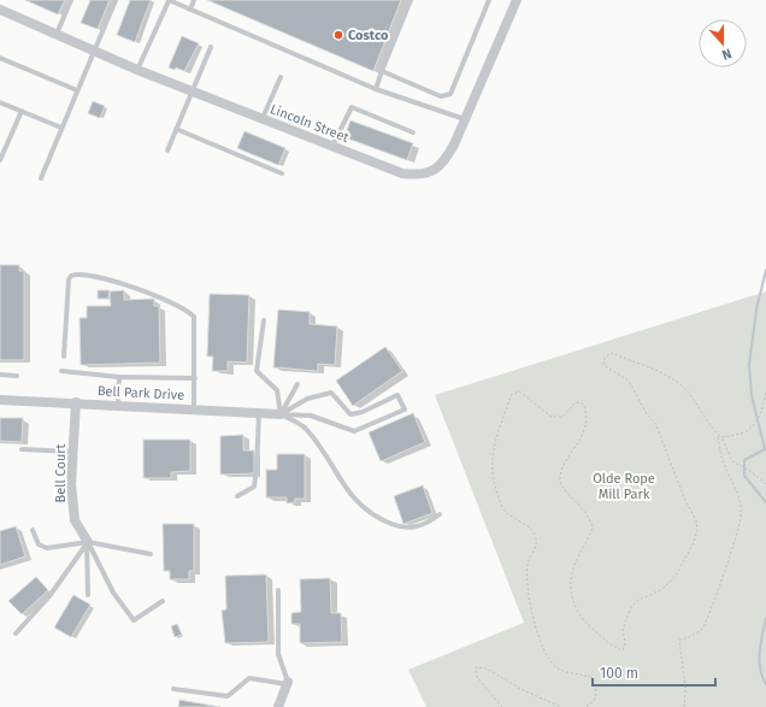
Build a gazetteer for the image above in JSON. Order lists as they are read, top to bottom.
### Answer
{
  "streets": {
    "street": ["Lincoln Street", "Bell Park Drive", "Bell Court"]
  },
  "crossings": [
    ["Bell Park Drive", "Bell Court"]
  ],
  "parks": ["Olde Rope Mill Park"],
  "places": ["Costco"],
  "scale_bar": "100 m",
  "north": "bottom"
}
